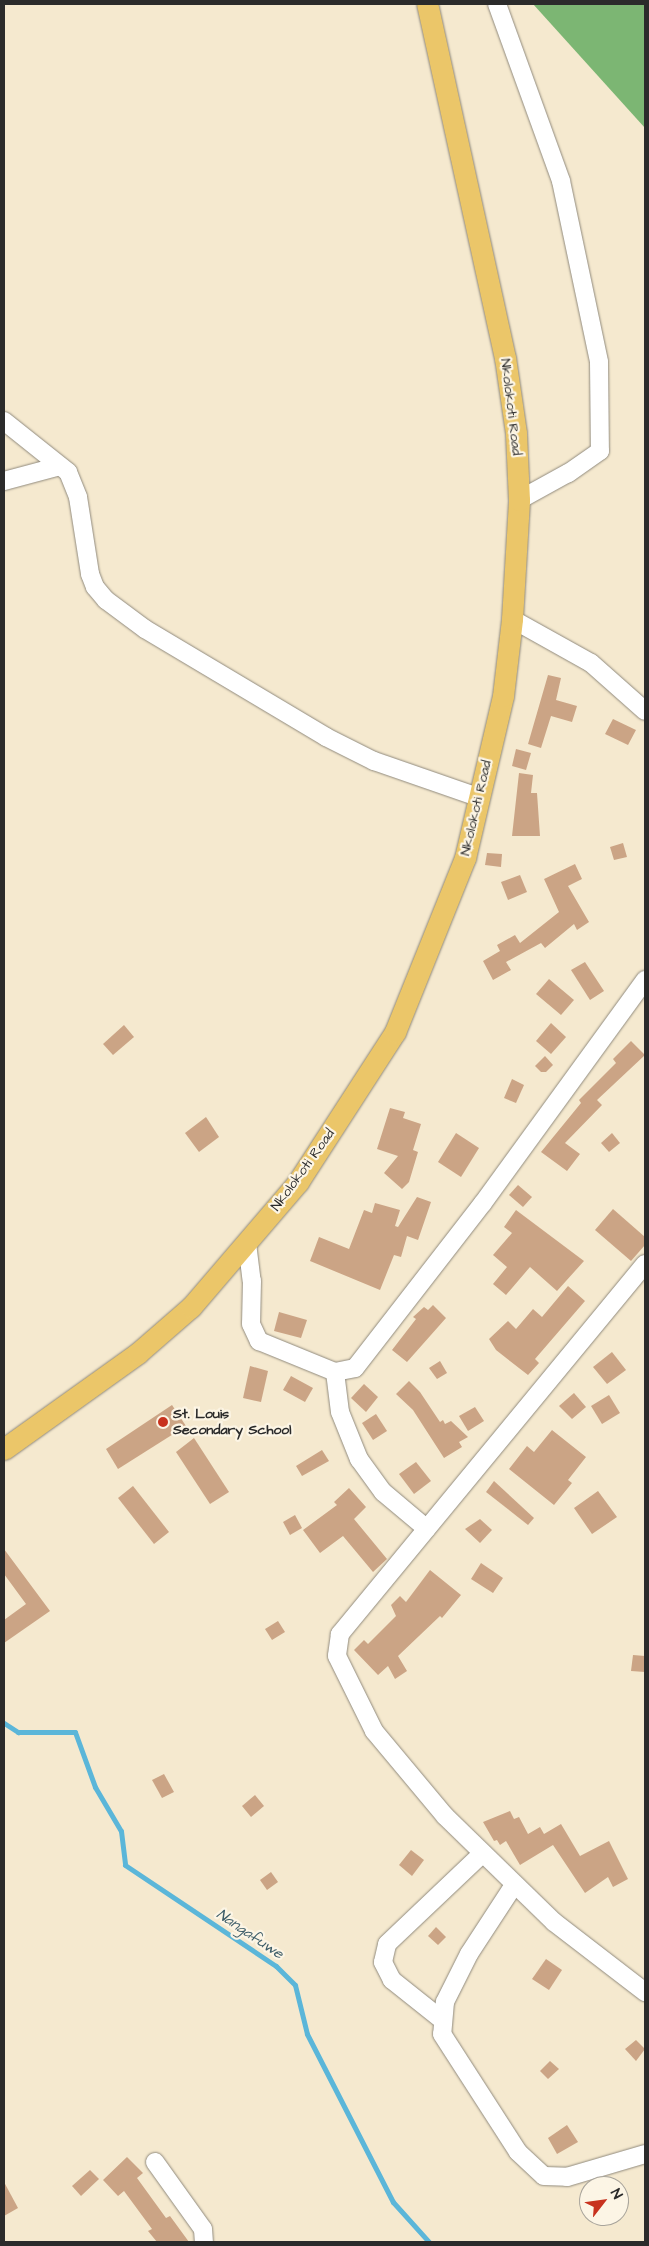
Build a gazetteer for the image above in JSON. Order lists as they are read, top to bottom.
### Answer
{
  "streets": {
    "main road": ["Nkolokoti Road"]
  },
  "water": ["Nangafuwe"],
  "places": ["St. Louis Secondary School"],
  "north": "top right"
}
